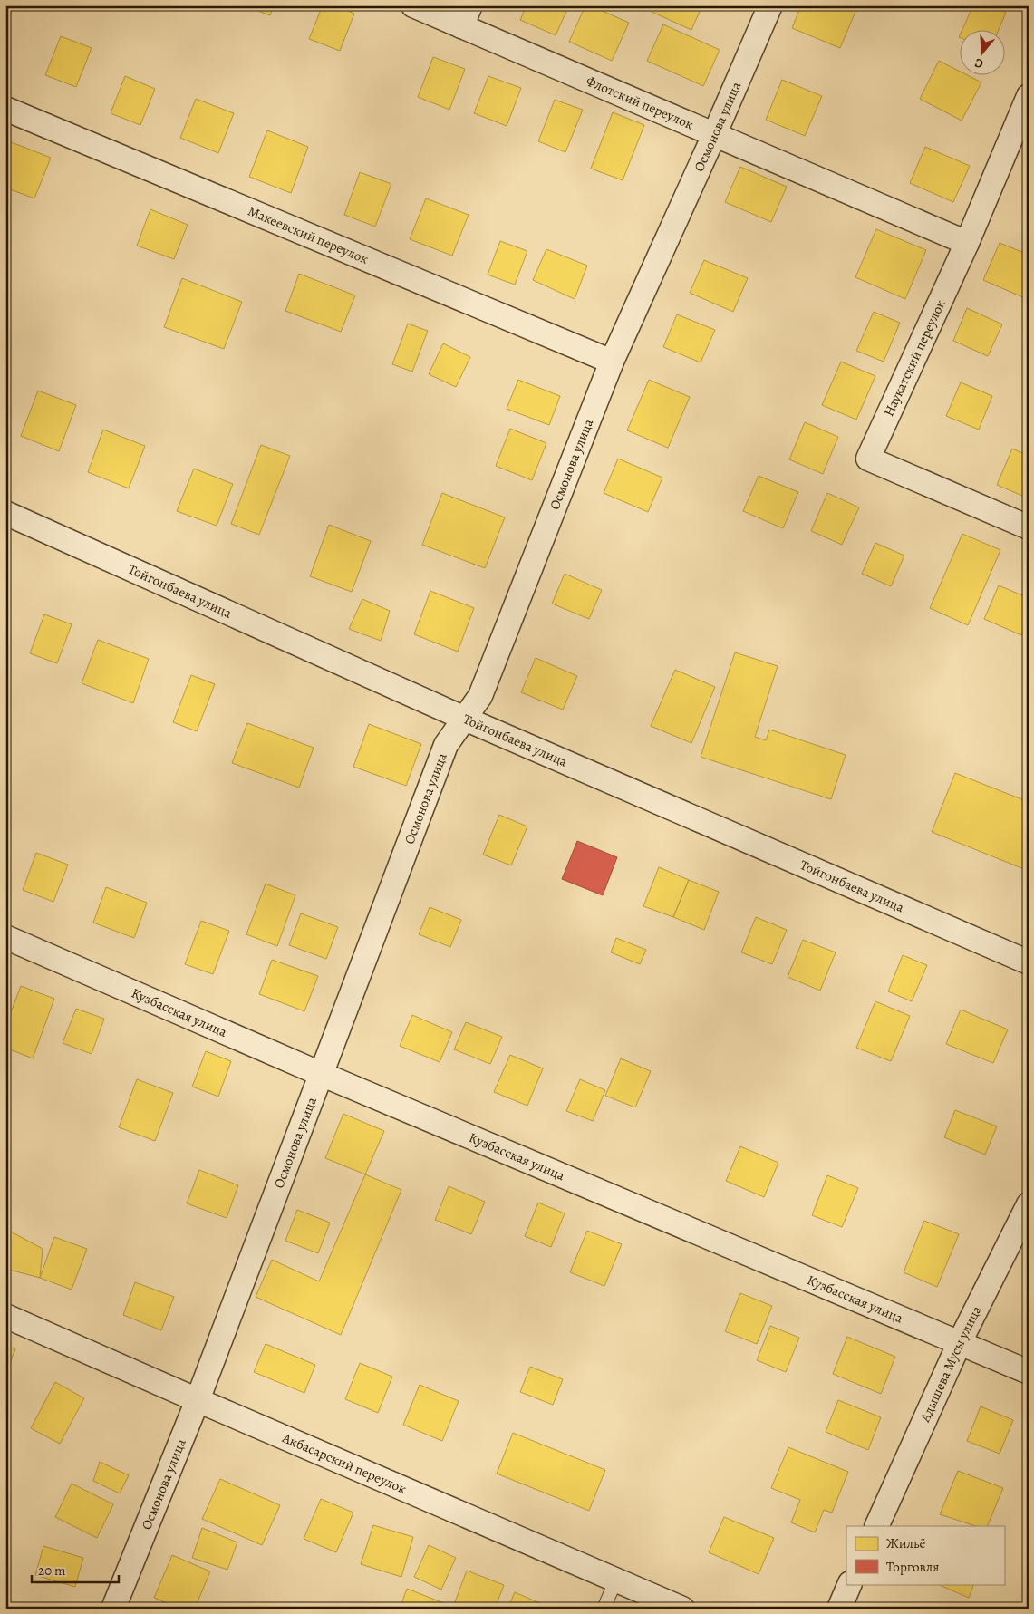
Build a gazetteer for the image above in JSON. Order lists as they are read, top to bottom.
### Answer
{
  "streets": {
    "street": [
      "Флотский переулок",
      "Осмонова улица",
      "Макеевский переулок",
      "Наукатский переулок",
      "Тойгонбаева улица",
      "Кузбасская улица",
      "Адышева Мусы улица",
      "Акбасарский переулок"
    ]
  },
  "crossings": [
    ["Флотский переулок", "Осмонова улица"],
    ["Флотский переулок", "Наукатский переулок"],
    ["Осмонова улица", "Макеевский переулок"],
    ["Осмонова улица", "Тойгонбаева улица"],
    ["Осмонова улица", "Кузбасская улица"],
    ["Осмонова улица", "Акбасарский переулок"],
    ["Кузбасская улица", "Адышева Мусы улица"]
  ],
  "legend": ["Жильё", "Торговля"],
  "scale_bar": "20 m",
  "north": "bottom"
}
